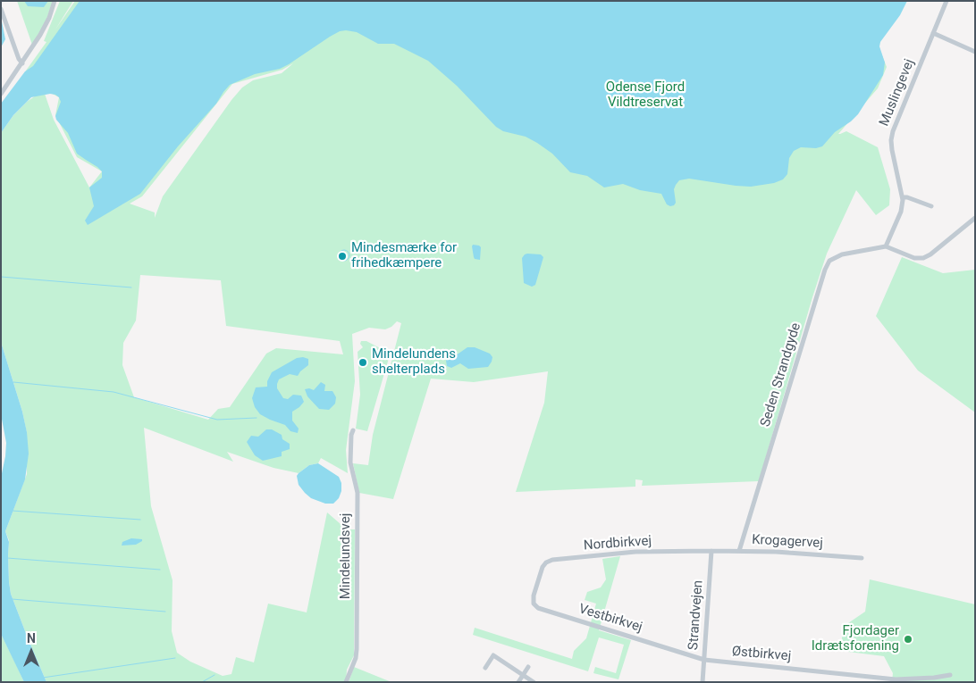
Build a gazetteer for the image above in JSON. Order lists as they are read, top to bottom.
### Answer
{
  "streets": {
    "street": [
      "Muslingevej",
      "Seden Strandgyde",
      "Krogagervej",
      "Nordbirkvej",
      "Mindelundsvej",
      "Strandvejen",
      "Vestbirkvej",
      "Østbirkvej"
    ]
  },
  "crossings": [
    ["Muslingevej", "Seden Strandgyde"],
    ["Seden Strandgyde", "Krogagervej"],
    ["Krogagervej", "Nordbirkvej"],
    ["Krogagervej", "Strandvejen"],
    ["Nordbirkvej", "Strandvejen"],
    ["Nordbirkvej", "Vestbirkvej"],
    ["Strandvejen", "Vestbirkvej"],
    ["Strandvejen", "Østbirkvej"],
    ["Vestbirkvej", "Østbirkvej"]
  ],
  "parks": ["Odense Fjord Vildtreservat"],
  "places": ["Mindesmærke for frihedkæmpere", "Mindelundens shelterplads", "Fjordager Idrætsforening"],
  "north": "top"
}
